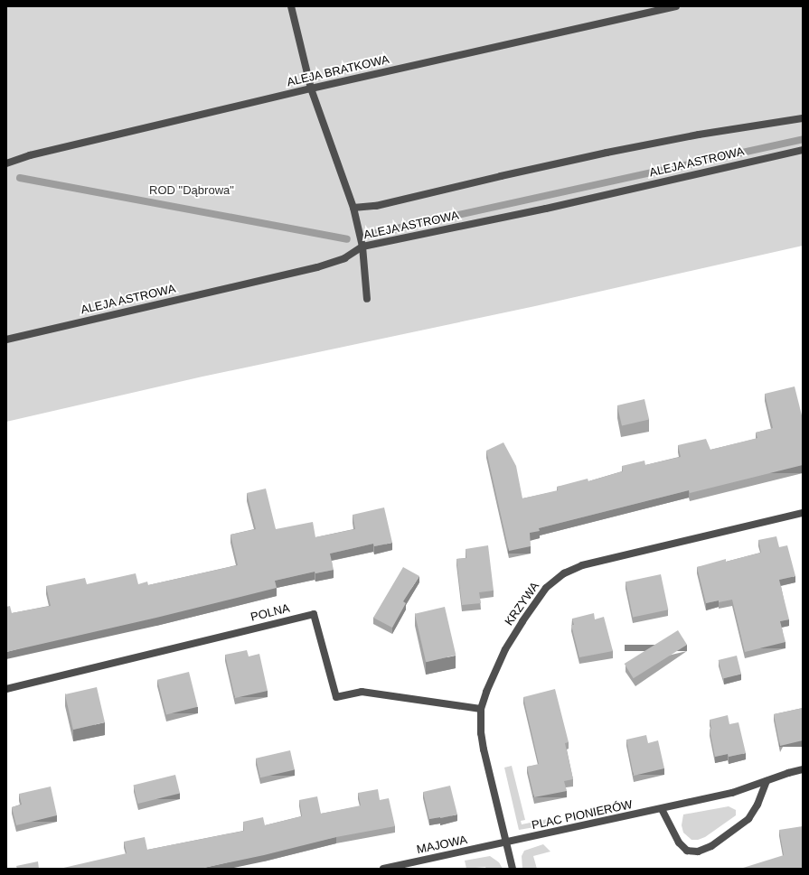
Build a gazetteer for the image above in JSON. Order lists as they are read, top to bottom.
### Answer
{
  "streets": {
    "street": [
      "ALEJA BRATKOWA",
      "ALEJA ASTROWA",
      "KRZYWA",
      "POLNA",
      "PLAC PIONIERÓW",
      "MAJOWA"
    ]
  },
  "crossings": [
    ["KRZYWA", "POLNA"],
    ["KRZYWA", "PLAC PIONIERÓW"],
    ["KRZYWA", "MAJOWA"],
    ["PLAC PIONIERÓW", "MAJOWA"]
  ],
  "parks": ["ROD \"Dąbrowa\""]
}
